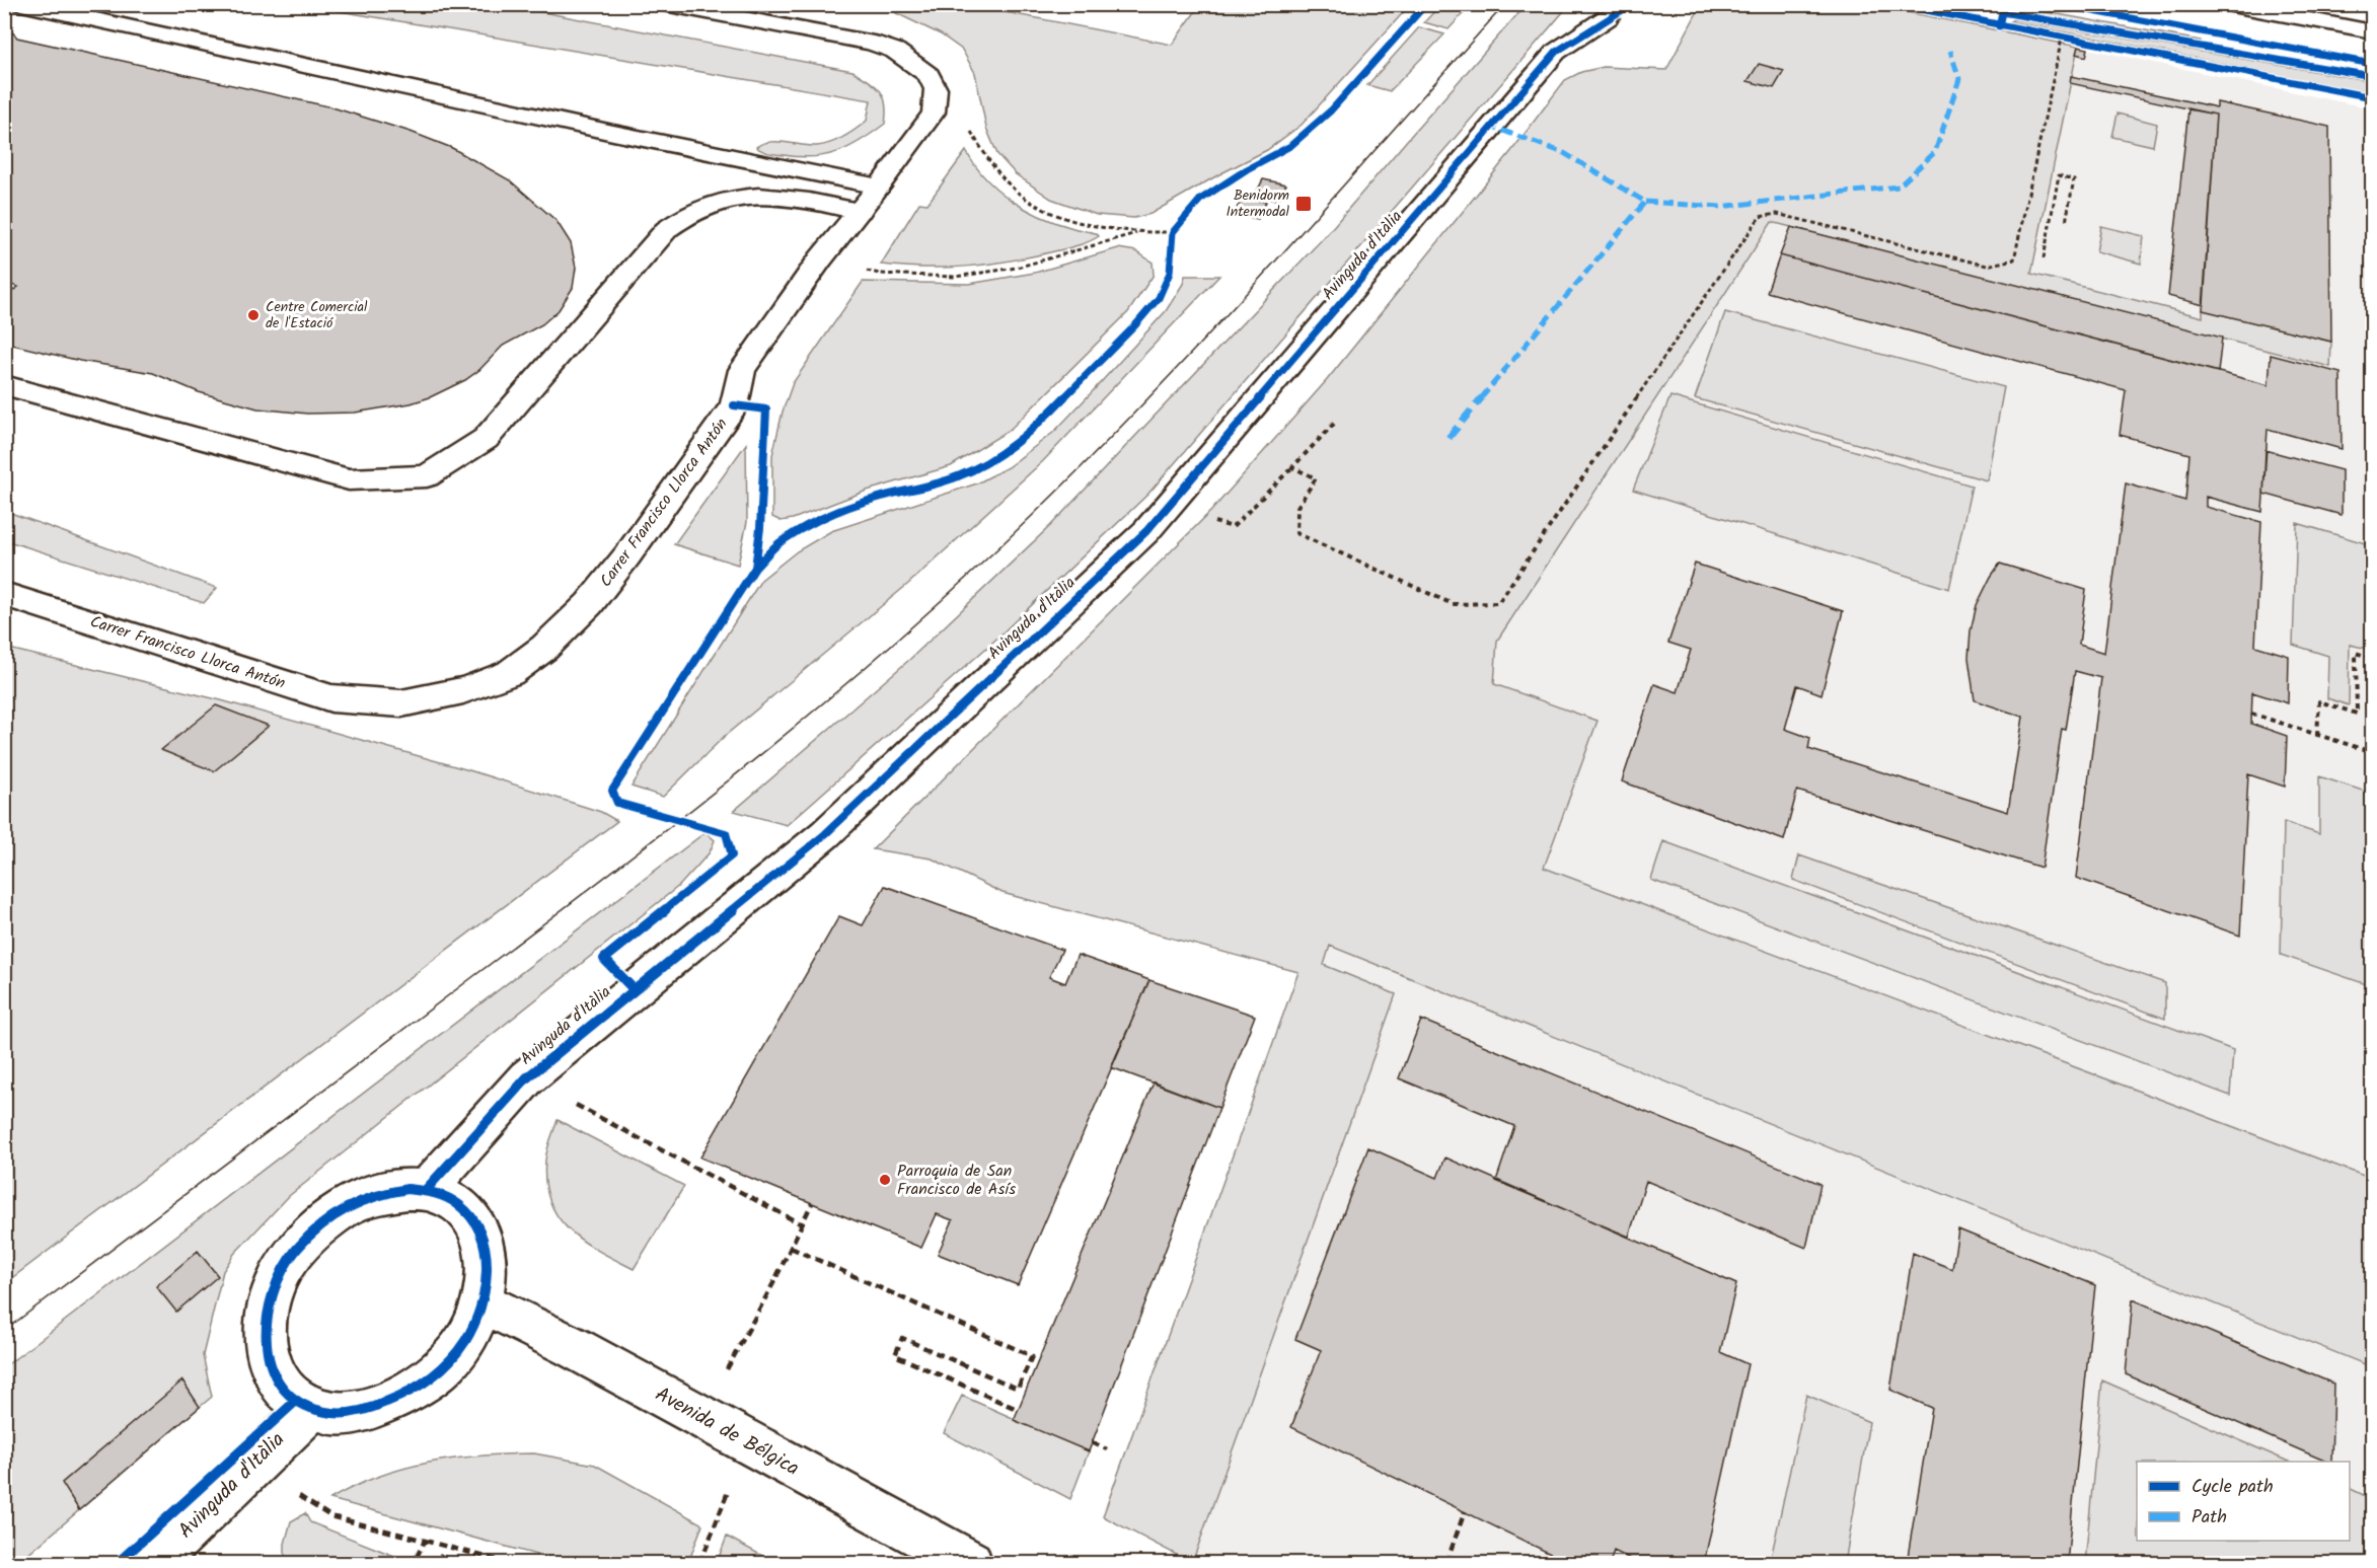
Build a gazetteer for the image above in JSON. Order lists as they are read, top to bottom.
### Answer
{
  "streets": {
    "street": ["Avinguda d'Itàlia", "Carrer Francisco Llorca Antón", "Avenida de Bélgica"]
  },
  "places": {
    "transit": ["Benidorm Intermodal"],
    "other": ["Centre Comercial de l'Estació", "Parroquia de San Francisco de Asís"]
  },
  "legend": ["Cycle path", "Path"]
}
